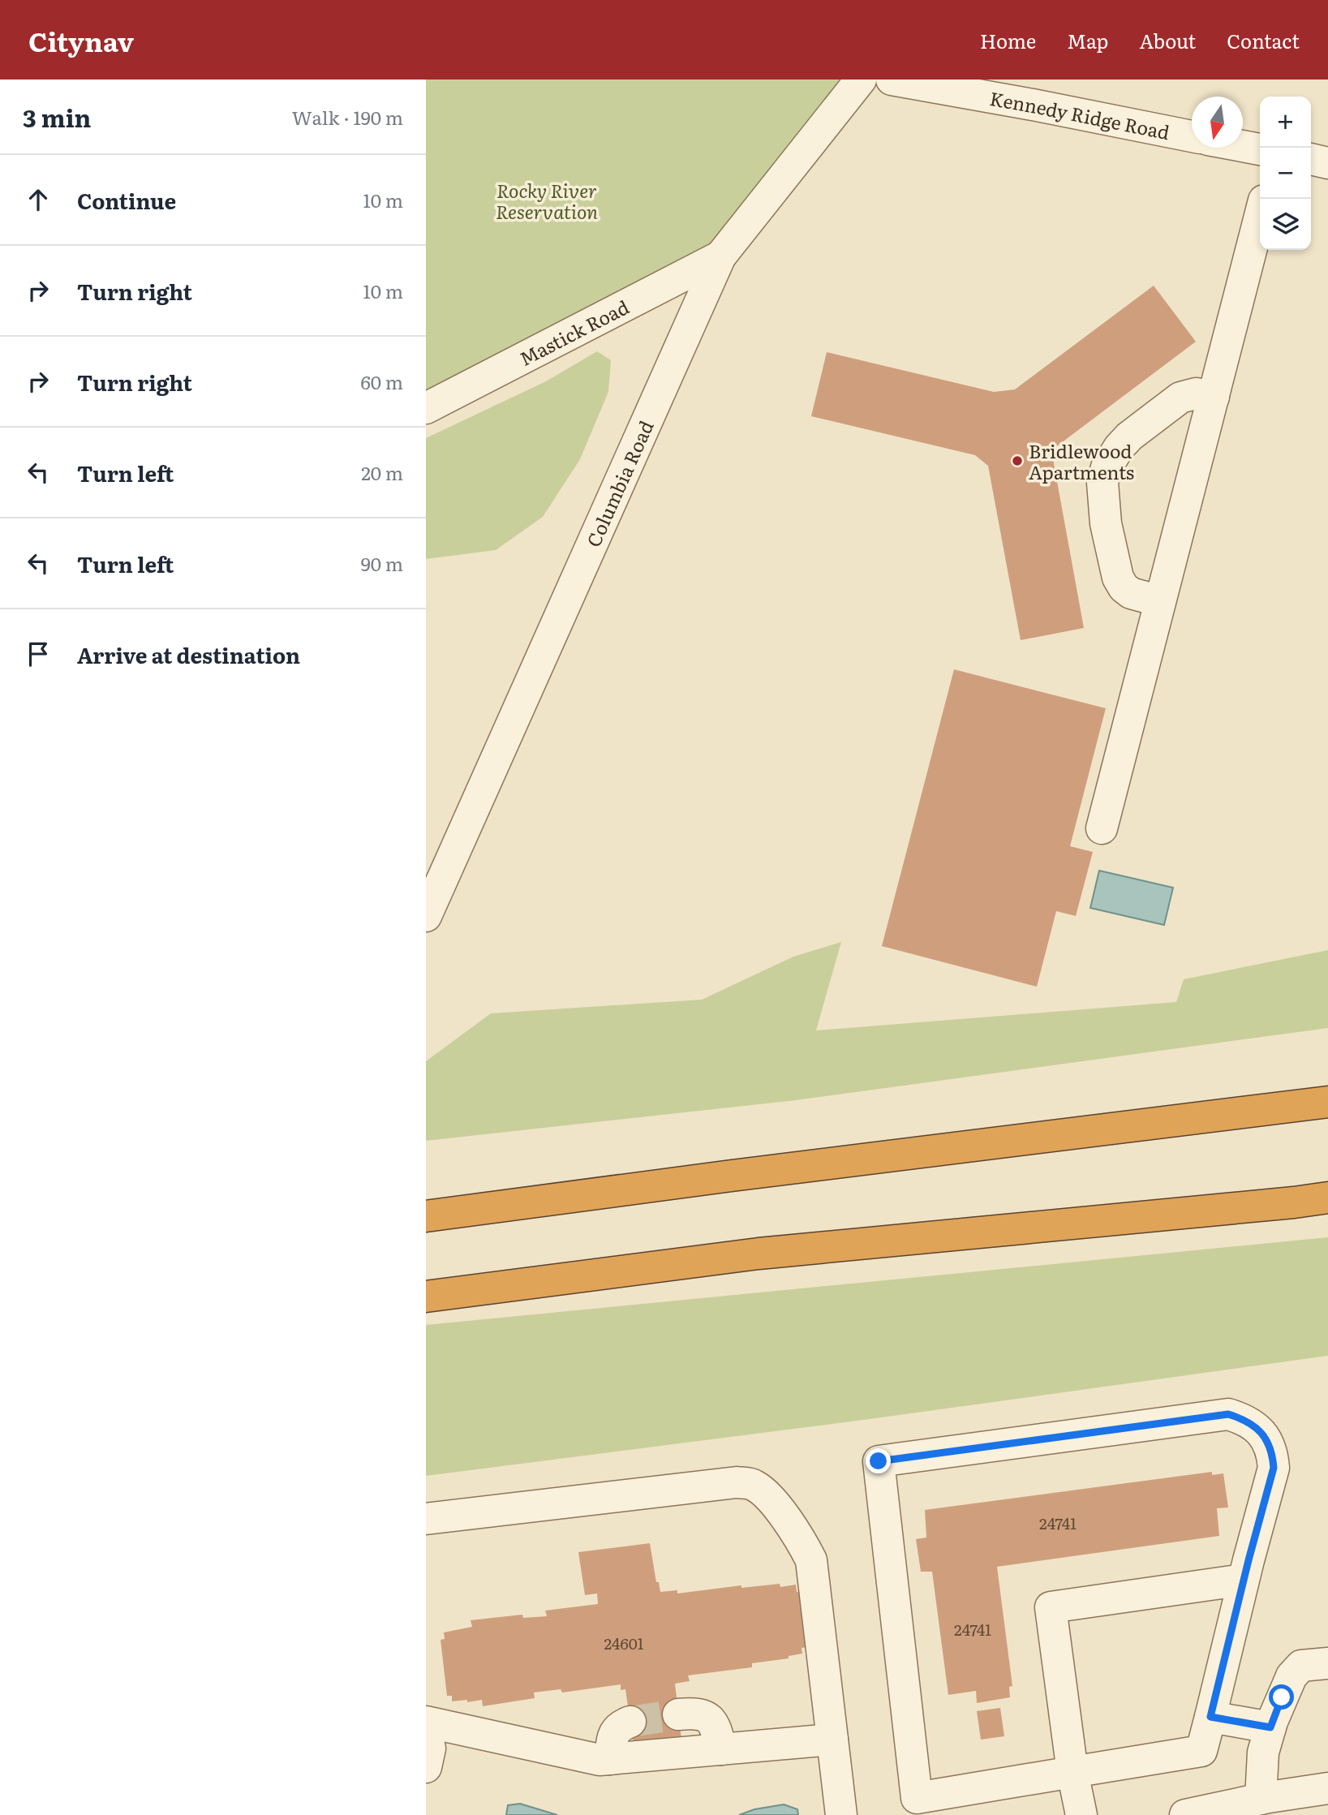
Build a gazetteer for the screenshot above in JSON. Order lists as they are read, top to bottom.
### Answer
{
  "streets": {
    "street": ["Kennedy Ridge Road", "Mastick Road", "Columbia Road"]
  },
  "crossings": [
    ["Mastick Road", "Columbia Road"]
  ],
  "parks": ["Rocky River Reservation"],
  "places": ["Bridlewood Apartments"],
  "house_numbers": ["24741", "24741", "24601"],
  "north": "bottom",
  "page": {
    "header": "Citynav",
    "nav": [
      "Home",
      "Map",
      "About",
      "Contact"
    ],
    "heading": ["3 min", "Walk · 190 m"],
    "map_buttons": ["+", "−"],
    "list": [
      ["Continue", "10 m"],
      ["Turn right", "10 m"],
      ["Turn right", "60 m"],
      ["Turn left", "20 m"],
      ["Turn left", "90 m"],
      "Arrive at destination"
    ]
  }
}
